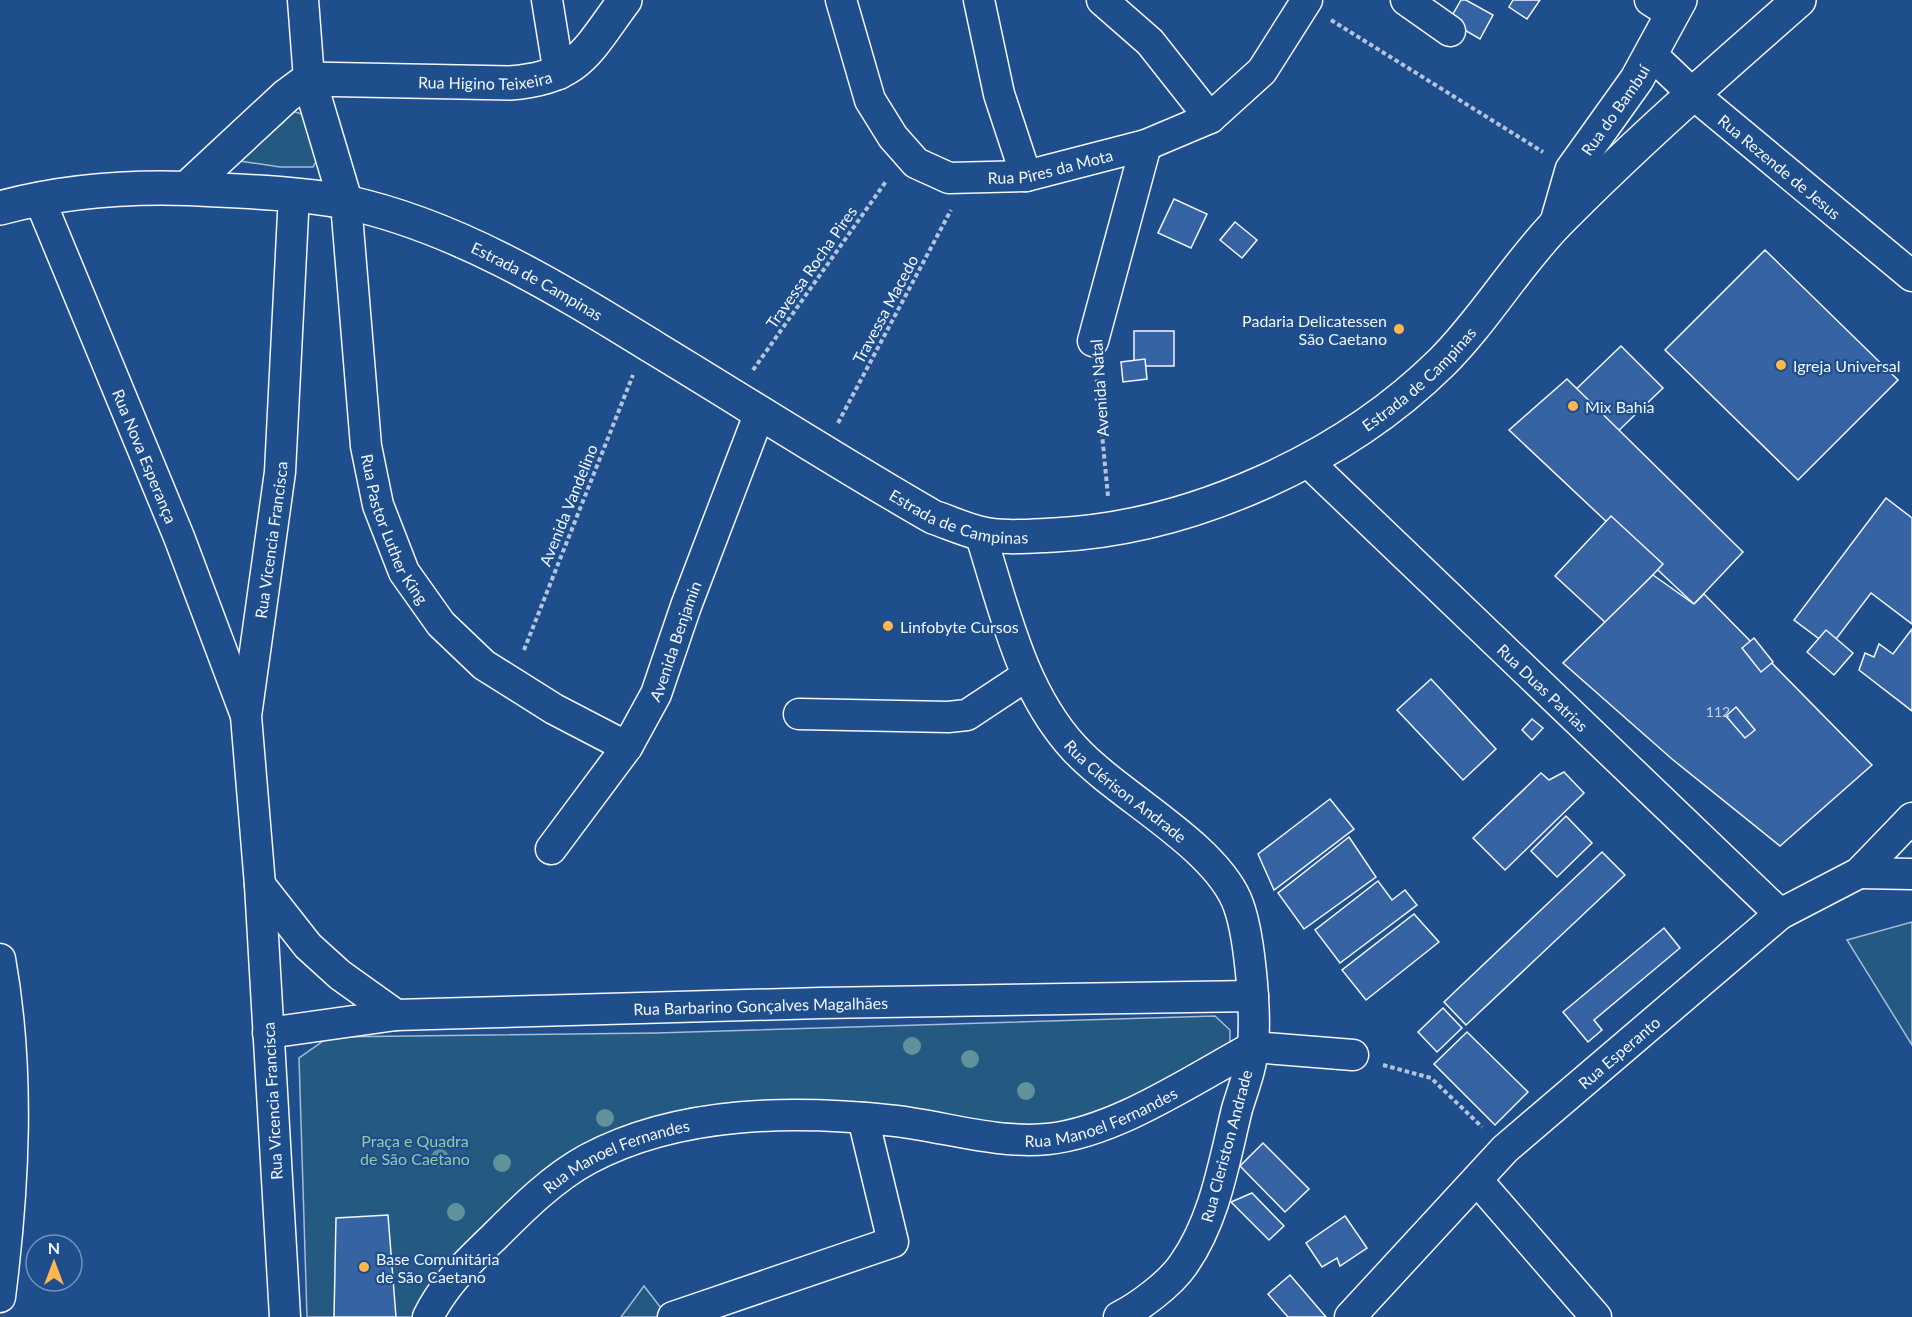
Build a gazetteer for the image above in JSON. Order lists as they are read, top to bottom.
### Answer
{
  "streets": {
    "main road": ["Rua Higino Teixeira", "Rua do Bambuí", "Estrada de Campinas"],
    "street": [
      "Rua Pires da Mota",
      "Rua Rezende de Jesus",
      "Avenida Natal",
      "Rua Nova Esperança",
      "Rua Pastor Luther King",
      "Rua Vicencia Francisca",
      "Avenida Benjamin",
      "Rua Duas Patrias",
      "Rua Clérison Andrade",
      "Rua Barbarino Gonçalves Magalhães",
      "Rua Esperanto",
      "Rua Manoel Fernandes",
      "Rua Cleriston Andrade"
    ],
    "path": ["Travessa Rocha Pires", "Travessa Macedo", "Avenida Vandelino"]
  },
  "crossings": [
    ["Rua do Bambuí", "Rua Rezende de Jesus"],
    ["Rua do Bambuí", "Estrada de Campinas"],
    ["Rua Pires da Mota", "Travessa Rocha Pires"],
    ["Rua Pires da Mota", "Travessa Macedo"],
    ["Rua Pires da Mota", "Avenida Natal"],
    ["Rua Rezende de Jesus", "Estrada de Campinas"],
    ["Travessa Rocha Pires", "Estrada de Campinas"],
    ["Travessa Rocha Pires", "Avenida Benjamin"],
    ["Estrada de Campinas", "Travessa Macedo"],
    ["Estrada de Campinas", "Avenida Natal"],
    ["Estrada de Campinas", "Rua Nova Esperança"],
    ["Estrada de Campinas", "Rua Pastor Luther King"],
    ["Estrada de Campinas", "Rua Vicencia Francisca"],
    ["Estrada de Campinas", "Avenida Benjamin"],
    ["Estrada de Campinas", "Rua Duas Patrias"],
    ["Estrada de Campinas", "Rua Clérison Andrade"],
    ["Rua Nova Esperança", "Rua Vicencia Francisca"],
    ["Rua Pastor Luther King", "Avenida Benjamin"],
    ["Rua Vicencia Francisca", "Rua Barbarino Gonçalves Magalhães"],
    ["Rua Duas Patrias", "Rua Esperanto"],
    ["Rua Clérison Andrade", "Rua Barbarino Gonçalves Magalhães"],
    ["Rua Clérison Andrade", "Rua Manoel Fernandes"],
    ["Rua Clérison Andrade", "Rua Cleriston Andrade"],
    ["Rua Manoel Fernandes", "Rua Cleriston Andrade"]
  ],
  "parks": ["Praça e Quadra de São Caetano"],
  "places": [
    "Padaria Delicatessen São Caetano",
    "Igreja Universal",
    "Mix Bahia",
    "Linfobyte Cursos",
    "Base Comunitária de São Caetano"
  ],
  "house_numbers": ["112"],
  "north": "top"
}
